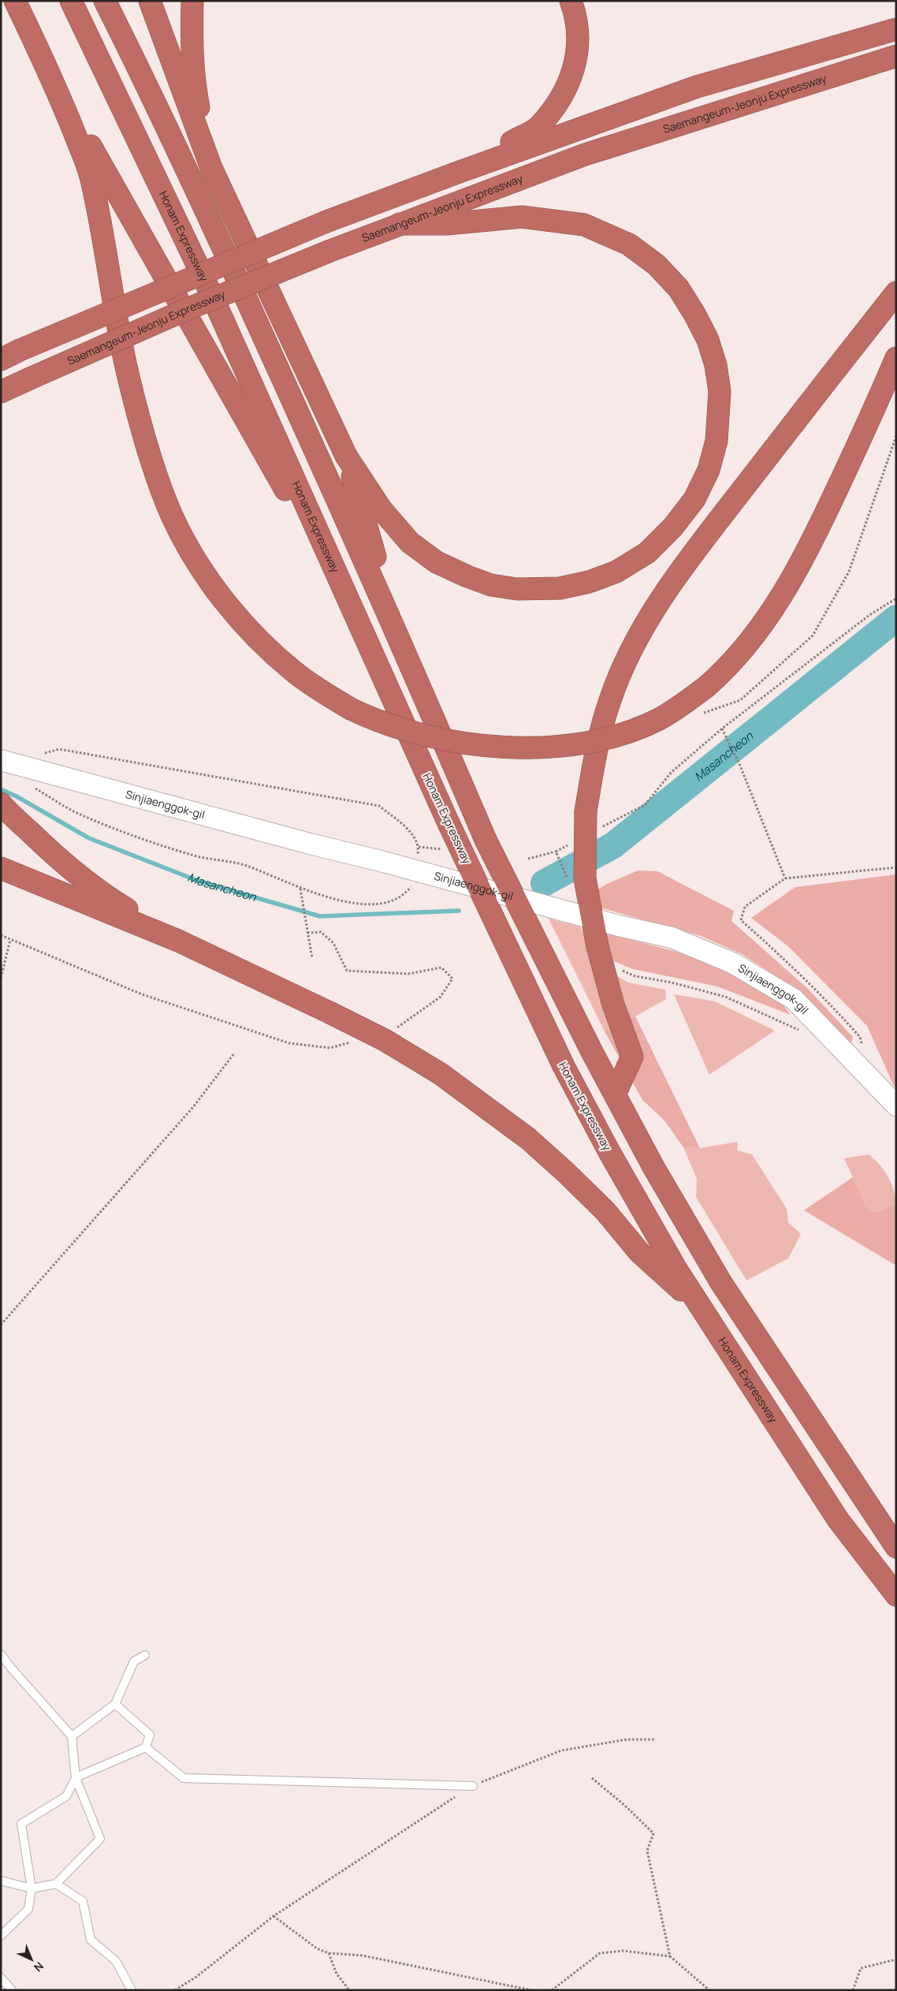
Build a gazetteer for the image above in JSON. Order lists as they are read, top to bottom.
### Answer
{
  "streets": {
    "highway": ["Saemangeum-Jeonju Expressway", "Honam Expressway"],
    "street": ["Sinjiaenggok-gil"]
  },
  "water": ["Masancheon"],
  "north": "bottom right"
}
